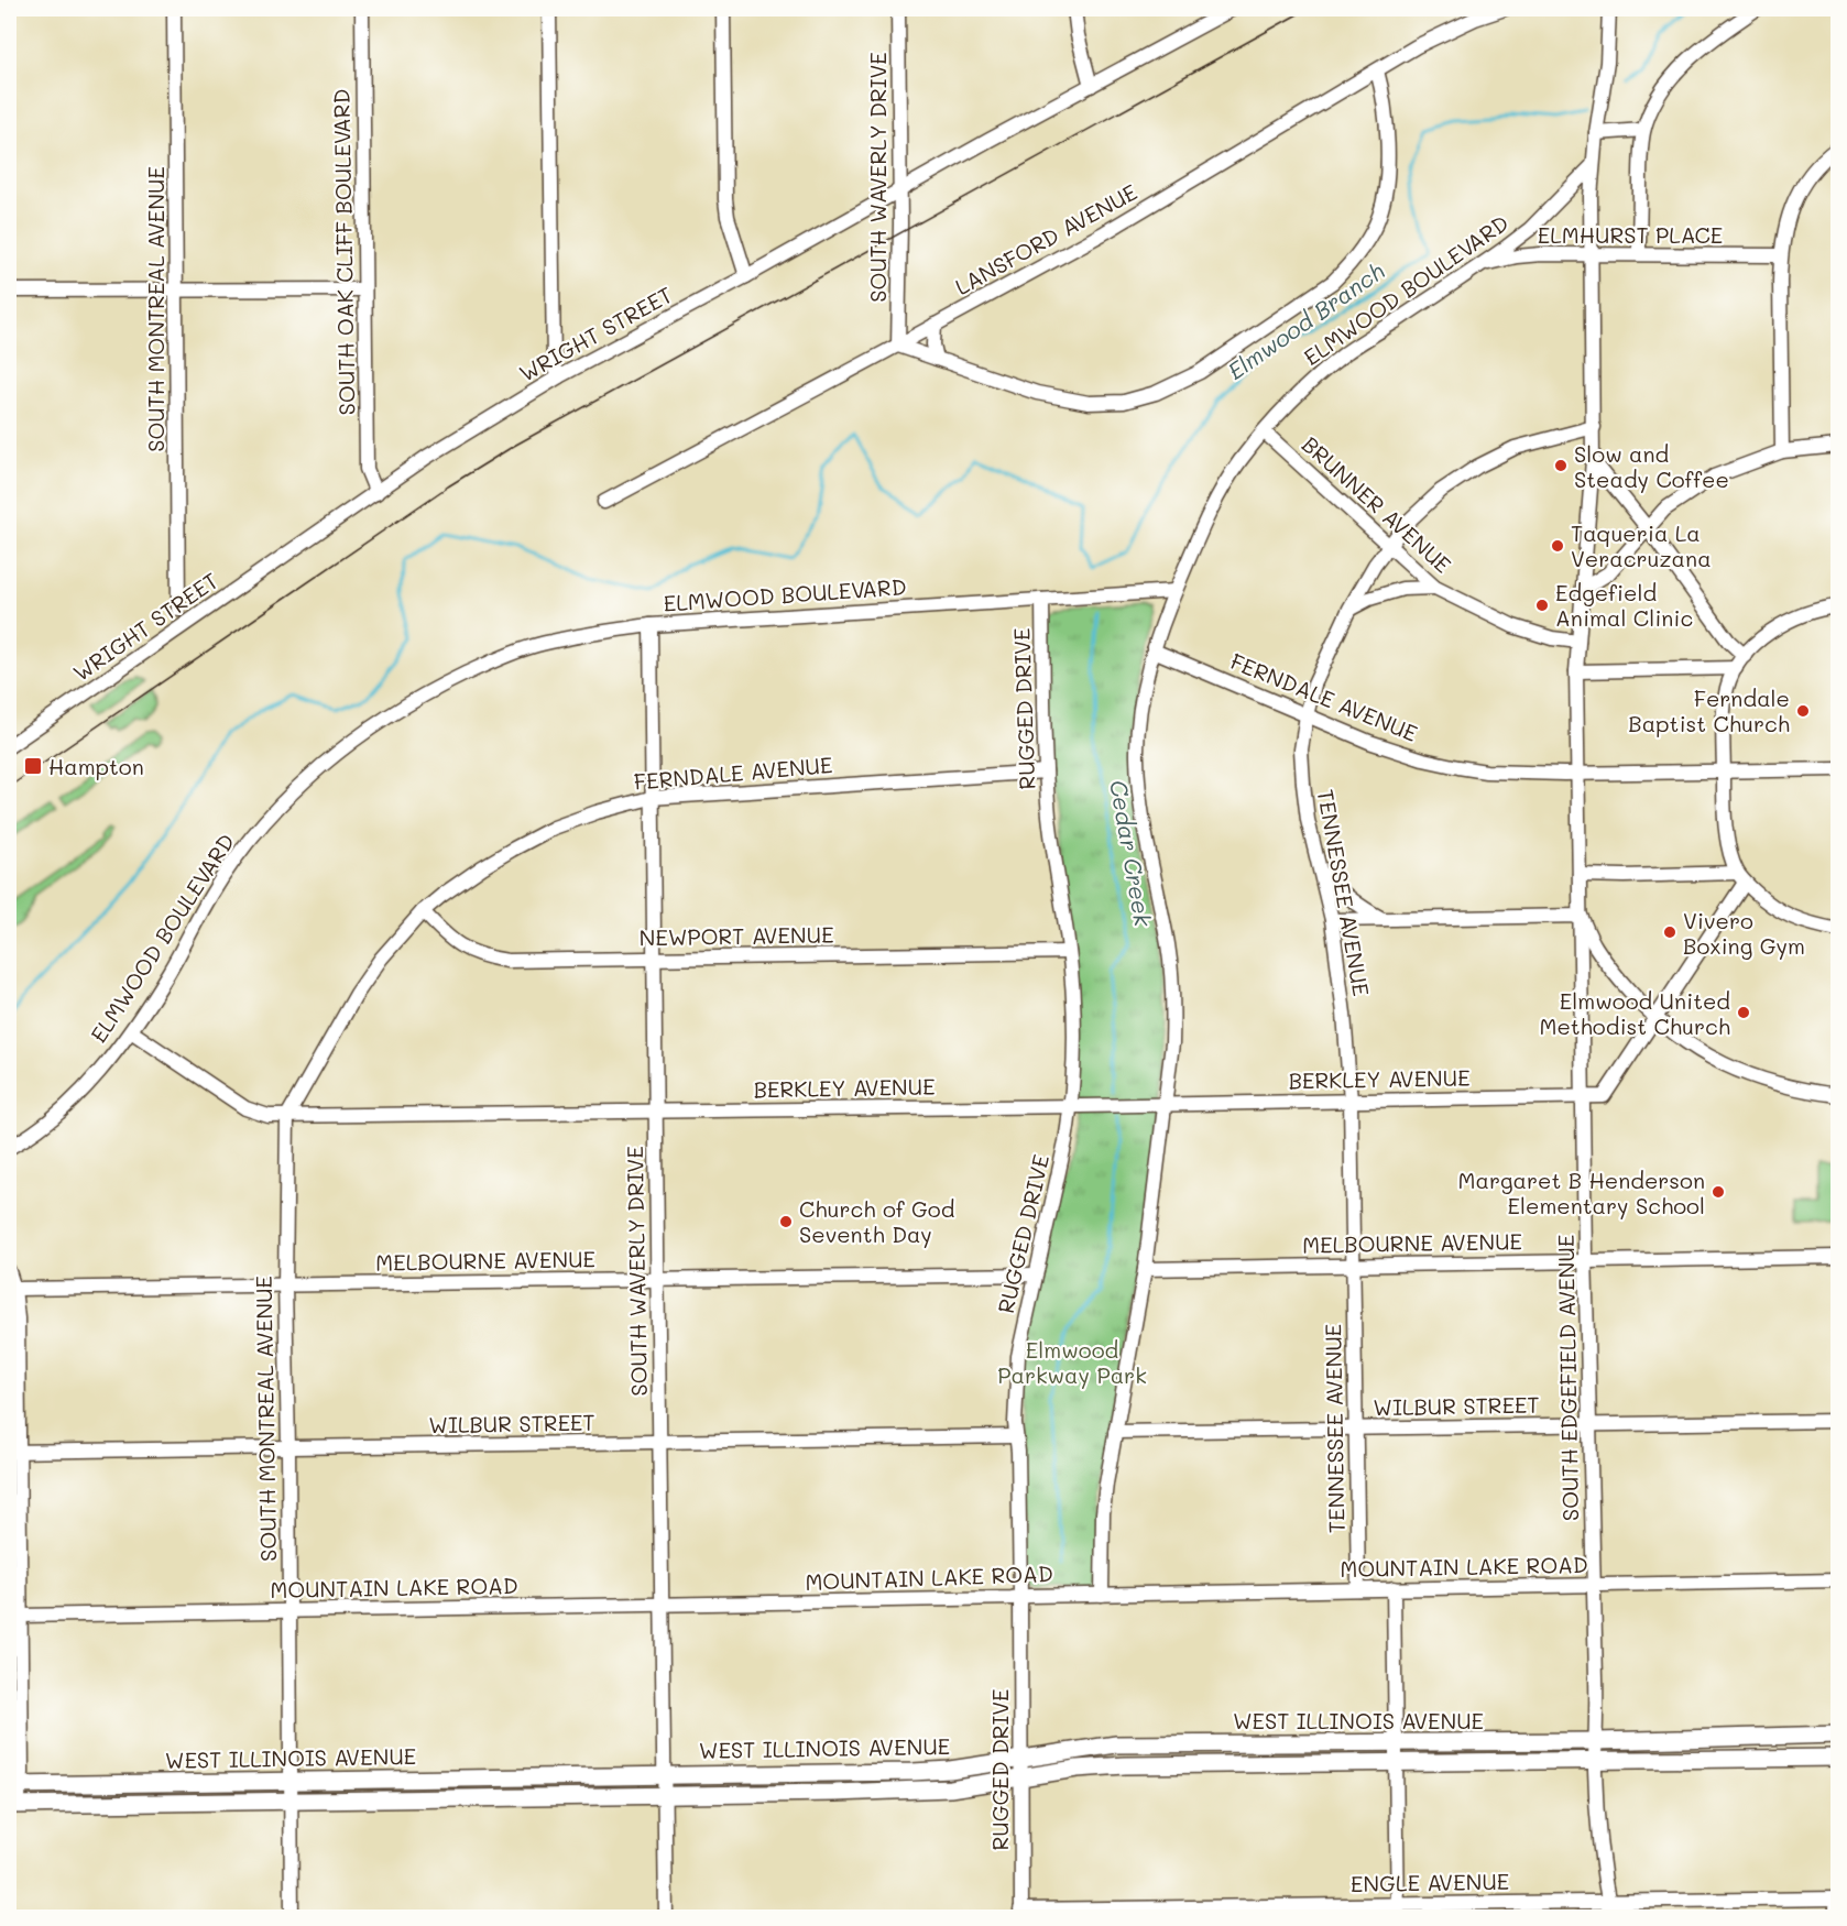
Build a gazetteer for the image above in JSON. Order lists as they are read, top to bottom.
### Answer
{
  "streets": {
    "main road": ["WEST ILLINOIS AVENUE"],
    "street": [
      "SOUTH WAVERLY DRIVE",
      "ELMHURST PLACE",
      "LANSFORD AVENUE",
      "SOUTH OAK CLIFF BOULEVARD",
      "ELMWOOD BOULEVARD",
      "SOUTH MONTREAL AVENUE",
      "WRIGHT STREET",
      "BRUNNER AVENUE",
      "FERNDALE AVENUE",
      "RUGGED DRIVE",
      "TENNESSEE AVENUE",
      "NEWPORT AVENUE",
      "BERKLEY AVENUE",
      "MELBOURNE AVENUE",
      "SOUTH EDGEFIELD AVENUE",
      "WILBUR STREET",
      "MOUNTAIN LAKE ROAD",
      "ENGLE AVENUE"
    ]
  },
  "crossings": [
    ["SOUTH WAVERLY DRIVE", "LANSFORD AVENUE"],
    ["SOUTH WAVERLY DRIVE", "ELMWOOD BOULEVARD"],
    ["SOUTH WAVERLY DRIVE", "WRIGHT STREET"],
    ["SOUTH WAVERLY DRIVE", "FERNDALE AVENUE"],
    ["SOUTH WAVERLY DRIVE", "NEWPORT AVENUE"],
    ["SOUTH WAVERLY DRIVE", "BERKLEY AVENUE"],
    ["SOUTH WAVERLY DRIVE", "MELBOURNE AVENUE"],
    ["SOUTH WAVERLY DRIVE", "WILBUR STREET"],
    ["SOUTH WAVERLY DRIVE", "MOUNTAIN LAKE ROAD"],
    ["SOUTH WAVERLY DRIVE", "WEST ILLINOIS AVENUE"],
    ["ELMHURST PLACE", "ELMWOOD BOULEVARD"],
    ["ELMHURST PLACE", "SOUTH EDGEFIELD AVENUE"],
    ["SOUTH OAK CLIFF BOULEVARD", "WRIGHT STREET"],
    ["ELMWOOD BOULEVARD", "BRUNNER AVENUE"],
    ["ELMWOOD BOULEVARD", "RUGGED DRIVE"],
    ["ELMWOOD BOULEVARD", "BERKLEY AVENUE"],
    ["ELMWOOD BOULEVARD", "SOUTH EDGEFIELD AVENUE"],
    ["SOUTH MONTREAL AVENUE", "FERNDALE AVENUE"],
    ["SOUTH MONTREAL AVENUE", "BERKLEY AVENUE"],
    ["SOUTH MONTREAL AVENUE", "MELBOURNE AVENUE"],
    ["SOUTH MONTREAL AVENUE", "WILBUR STREET"],
    ["SOUTH MONTREAL AVENUE", "MOUNTAIN LAKE ROAD"],
    ["SOUTH MONTREAL AVENUE", "WEST ILLINOIS AVENUE"],
    ["BRUNNER AVENUE", "TENNESSEE AVENUE"],
    ["BRUNNER AVENUE", "SOUTH EDGEFIELD AVENUE"],
    ["FERNDALE AVENUE", "RUGGED DRIVE"],
    ["FERNDALE AVENUE", "TENNESSEE AVENUE"],
    ["FERNDALE AVENUE", "NEWPORT AVENUE"],
    ["FERNDALE AVENUE", "BERKLEY AVENUE"],
    ["FERNDALE AVENUE", "SOUTH EDGEFIELD AVENUE"],
    ["RUGGED DRIVE", "NEWPORT AVENUE"],
    ["RUGGED DRIVE", "BERKLEY AVENUE"],
    ["RUGGED DRIVE", "MELBOURNE AVENUE"],
    ["RUGGED DRIVE", "WILBUR STREET"],
    ["RUGGED DRIVE", "MOUNTAIN LAKE ROAD"],
    ["RUGGED DRIVE", "WEST ILLINOIS AVENUE"],
    ["RUGGED DRIVE", "ENGLE AVENUE"],
    ["TENNESSEE AVENUE", "BERKLEY AVENUE"],
    ["TENNESSEE AVENUE", "MELBOURNE AVENUE"],
    ["TENNESSEE AVENUE", "SOUTH EDGEFIELD AVENUE"],
    ["TENNESSEE AVENUE", "WILBUR STREET"],
    ["TENNESSEE AVENUE", "MOUNTAIN LAKE ROAD"],
    ["BERKLEY AVENUE", "SOUTH EDGEFIELD AVENUE"],
    ["MELBOURNE AVENUE", "SOUTH EDGEFIELD AVENUE"],
    ["SOUTH EDGEFIELD AVENUE", "WILBUR STREET"],
    ["SOUTH EDGEFIELD AVENUE", "MOUNTAIN LAKE ROAD"],
    ["SOUTH EDGEFIELD AVENUE", "WEST ILLINOIS AVENUE"],
    ["SOUTH EDGEFIELD AVENUE", "ENGLE AVENUE"]
  ],
  "water": ["Elmwood Branch", "Cedar Creek"],
  "parks": ["Elmwood Parkway Park"],
  "places": {
    "other": [
      "Slow and Steady Coffee",
      "Taqueria La Veracruzana",
      "Edgefield Animal Clinic",
      "Ferndale Baptist Church",
      "Vivero Boxing Gym",
      "Elmwood United Methodist Church",
      "Margaret B Henderson Elementary School",
      "Church of God Seventh Day"
    ],
    "transit": ["Hampton"]
  }
}
